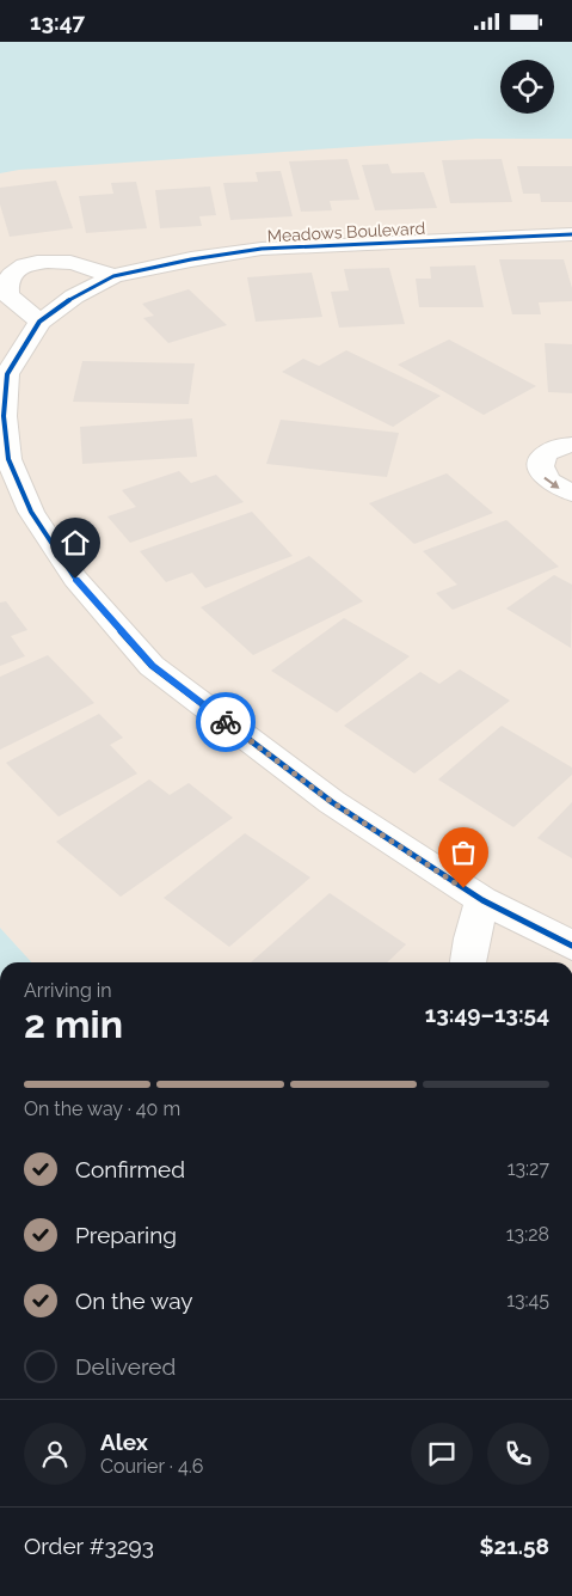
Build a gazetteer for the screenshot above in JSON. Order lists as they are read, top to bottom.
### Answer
{
  "streets": {
    "street": ["Meadows Boulevard"]
  },
  "page": {
    "status": "13:47",
    "heading": ["2 min", "Arriving in", "13:49–13:54"],
    "panel": [
      "Alex",
      "Courier · 4.6",
      "Order #3293",
      "$21.58"
    ],
    "bar": "On the way · 40 m",
    "list": [
      ["Confirmed", "13:27"],
      ["Preparing", "13:28"],
      ["On the way", "13:45"],
      "Delivered"
    ]
  }
}
